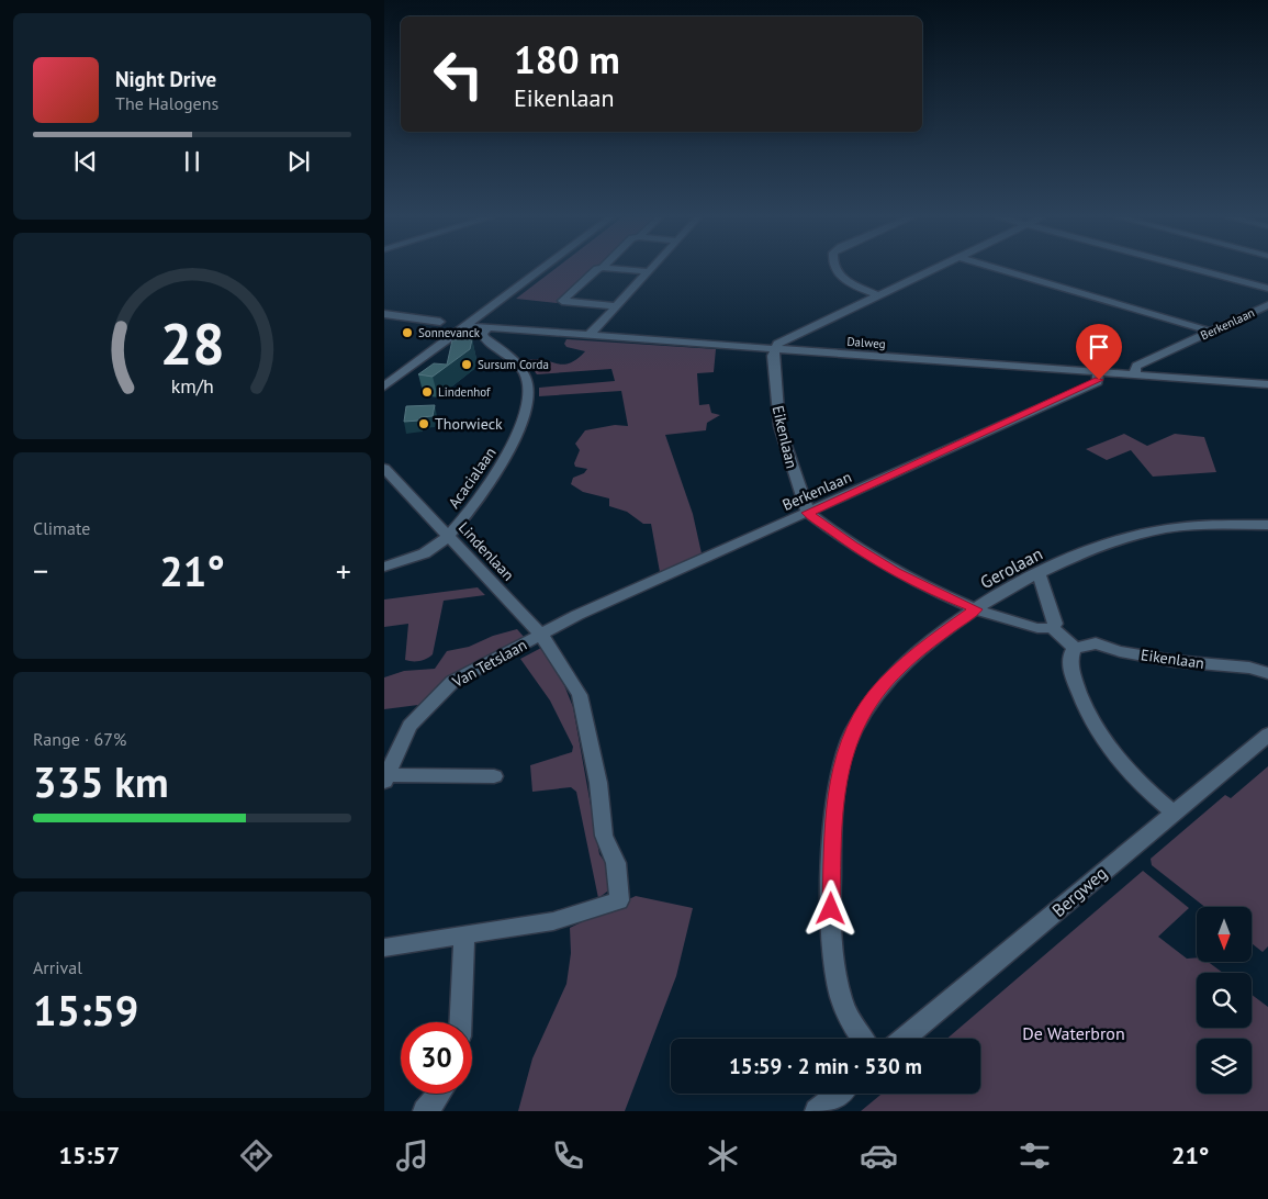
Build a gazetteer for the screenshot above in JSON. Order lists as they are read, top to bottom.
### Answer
{
  "streets": {
    "street": [
      "Berkenlaan",
      "Dalweg",
      "Eikenlaan",
      "Acacialaan",
      "Lindenlaan",
      "Gerolaan",
      "Van Tetslaan",
      "Bergweg"
    ]
  },
  "crossings": [
    ["Berkenlaan", "Dalweg"],
    ["Berkenlaan", "Eikenlaan"],
    ["Berkenlaan", "Lindenlaan"],
    ["Berkenlaan", "Van Tetslaan"],
    ["Dalweg", "Eikenlaan"],
    ["Dalweg", "Acacialaan"],
    ["Acacialaan", "Lindenlaan"],
    ["Lindenlaan", "Van Tetslaan"]
  ],
  "parks": ["De Waterbron"],
  "places": [
    "Sonnevanck",
    "Sursum Corda",
    "Lindenhof",
    "Thorwieck"
  ],
  "north": "bottom",
  "page": {
    "turn": ["180 m", "Eikenlaan"],
    "song": ["Night Drive", "The Halogens"],
    "tile": [
      "Climate",
      ["Range · 67%", "335 km"],
      ["Arrival", "15:59"]
    ],
    "heat": ["−", "21°", "+"],
    "limit": "30",
    "trip": "15:59 · 2 min · 530 m",
    "tabs": ["15:57", "21°"],
    "gauge": ["28", "km/h"]
  }
}
